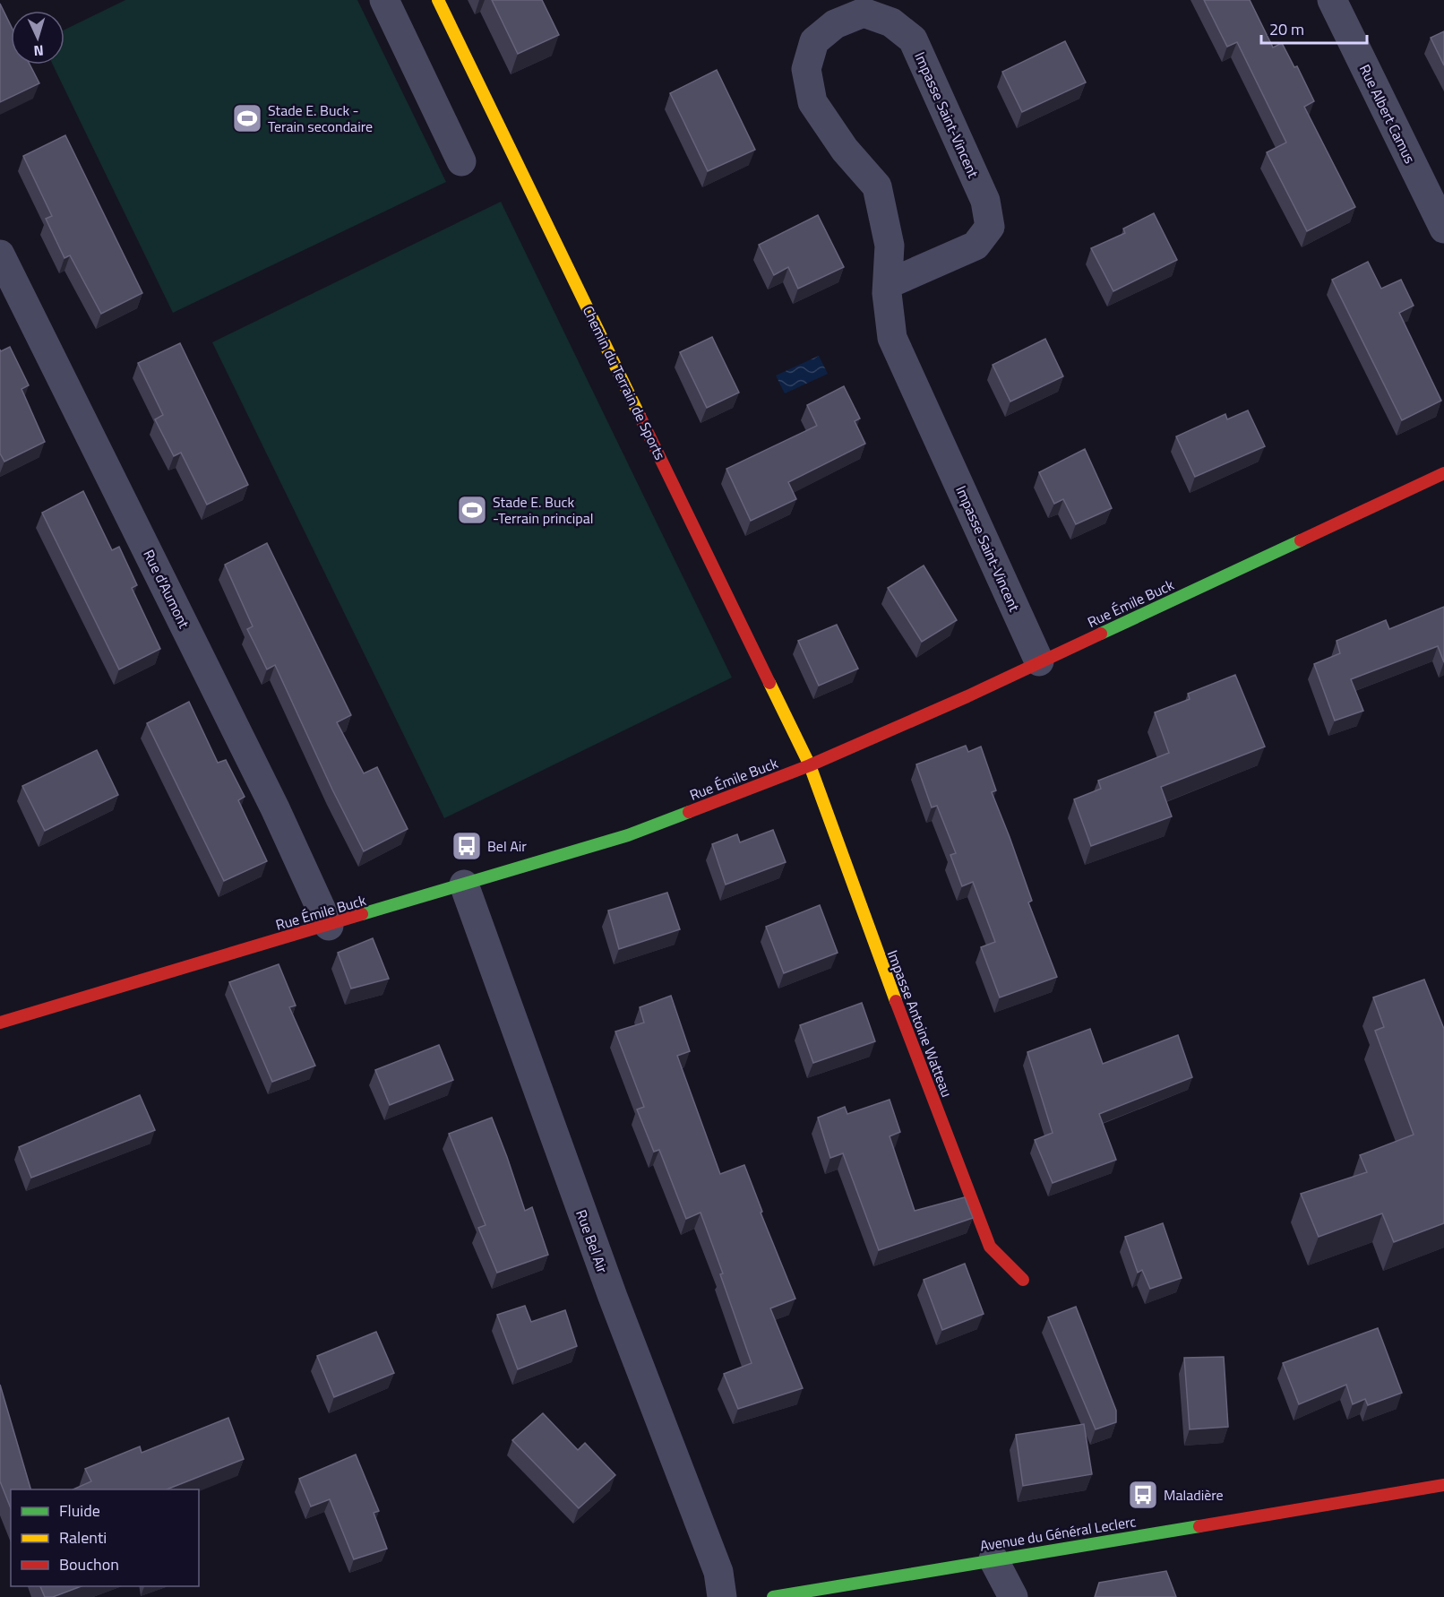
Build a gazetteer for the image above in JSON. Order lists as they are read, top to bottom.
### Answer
{
  "streets": {
    "street": [
      "Rue Albert Camus",
      "Impasse Saint-Vincent",
      "Chemin du Terrain de Sports",
      "Rue d'Aumont",
      "Rue Émile Buck",
      "Impasse Antoine Watteau",
      "Rue Bel Air",
      "Avenue du Général Leclerc"
    ]
  },
  "crossings": [
    ["Impasse Saint-Vincent", "Rue Émile Buck"],
    ["Chemin du Terrain de Sports", "Rue Émile Buck"],
    ["Chemin du Terrain de Sports", "Impasse Antoine Watteau"],
    ["Rue d'Aumont", "Rue Émile Buck"],
    ["Rue Émile Buck", "Impasse Antoine Watteau"],
    ["Rue Émile Buck", "Rue Bel Air"]
  ],
  "places": {
    "sports": ["Stade E. Buck - Terain secondaire", "Stade E. Buck -Terrain principal"],
    "bus stop": ["Bel Air", "Maladière"]
  },
  "legend": ["Fluide", "Ralenti", "Bouchon"],
  "scale_bar": "20 m",
  "north": "bottom"
}
